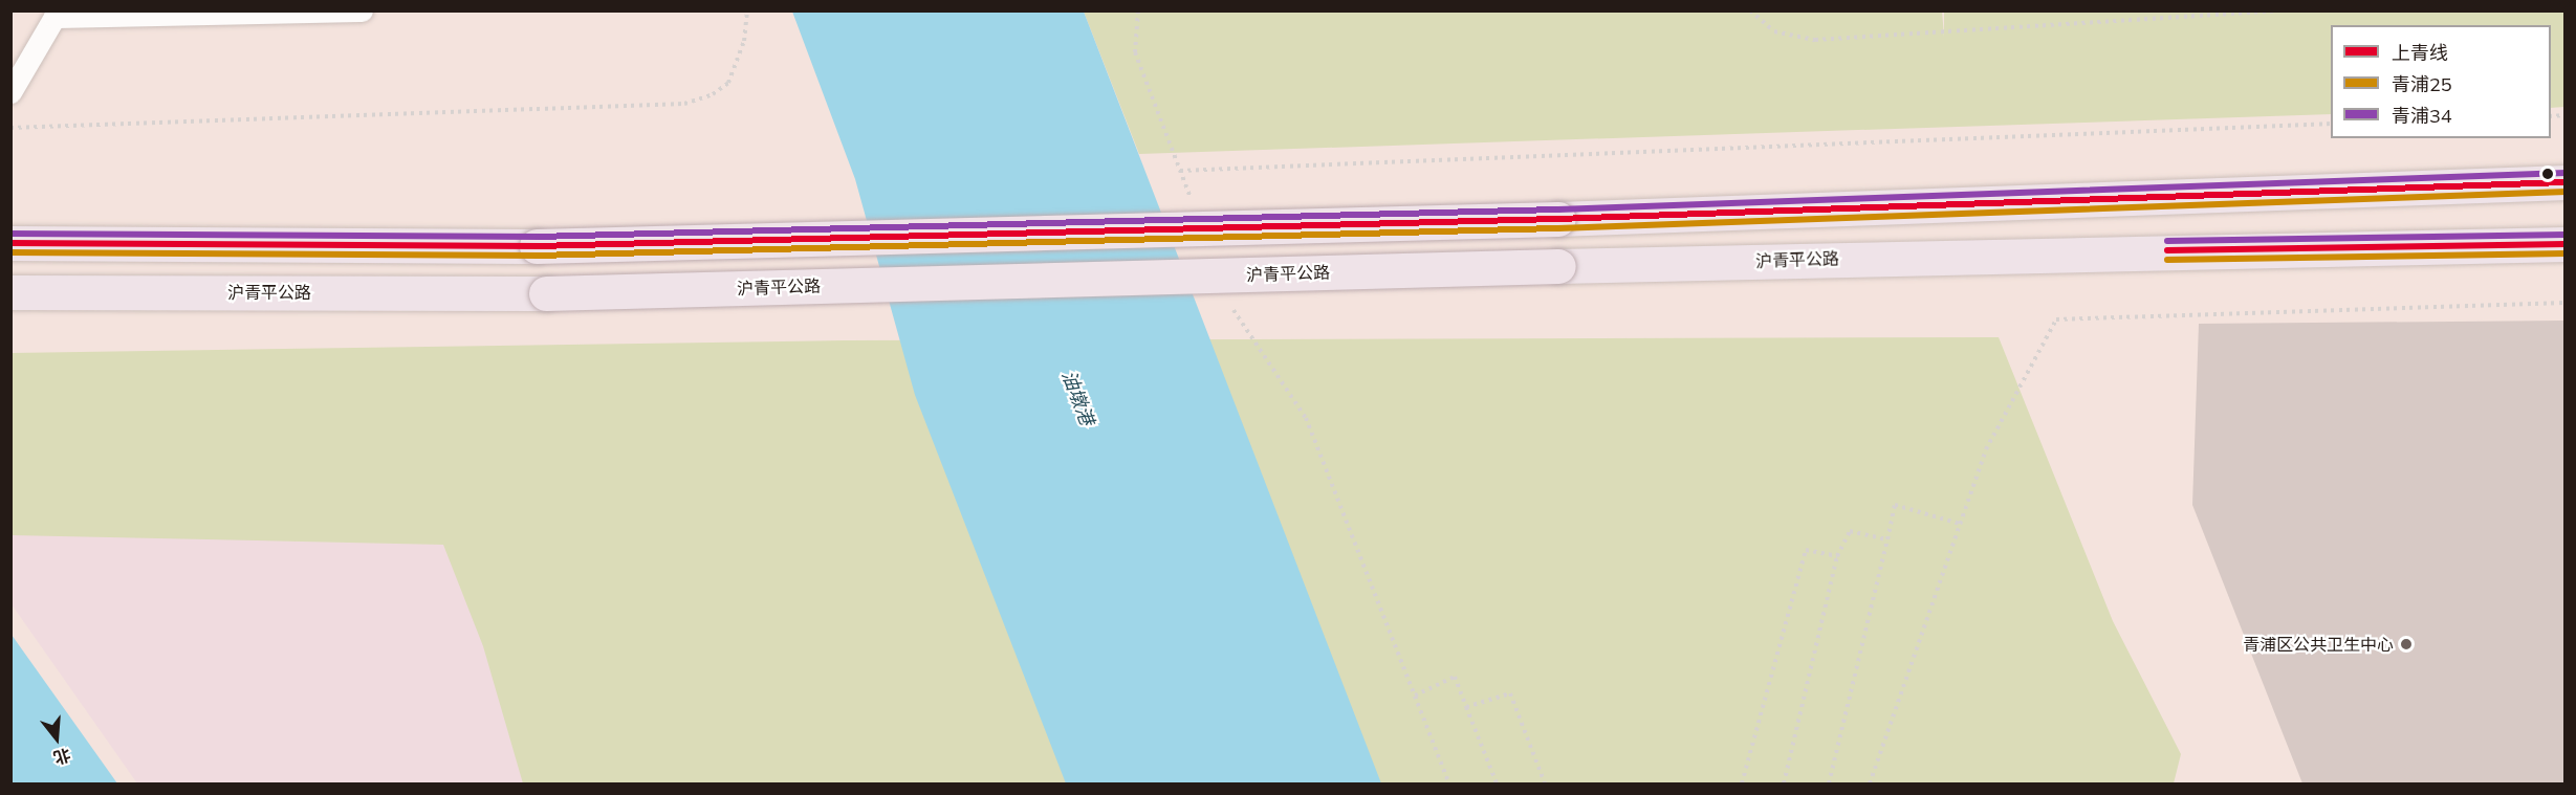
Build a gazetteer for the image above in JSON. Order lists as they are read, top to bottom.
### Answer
{
  "streets": {
    "highway": ["沪青平公路"]
  },
  "water": ["油墩港"],
  "places": ["青浦区公共卫生中心"],
  "lines": ["transit line 青浦34", "transit line 上青线", "transit line 青浦25"],
  "legend": ["上青线", "青浦25", "青浦34"],
  "north": "bottom"
}
